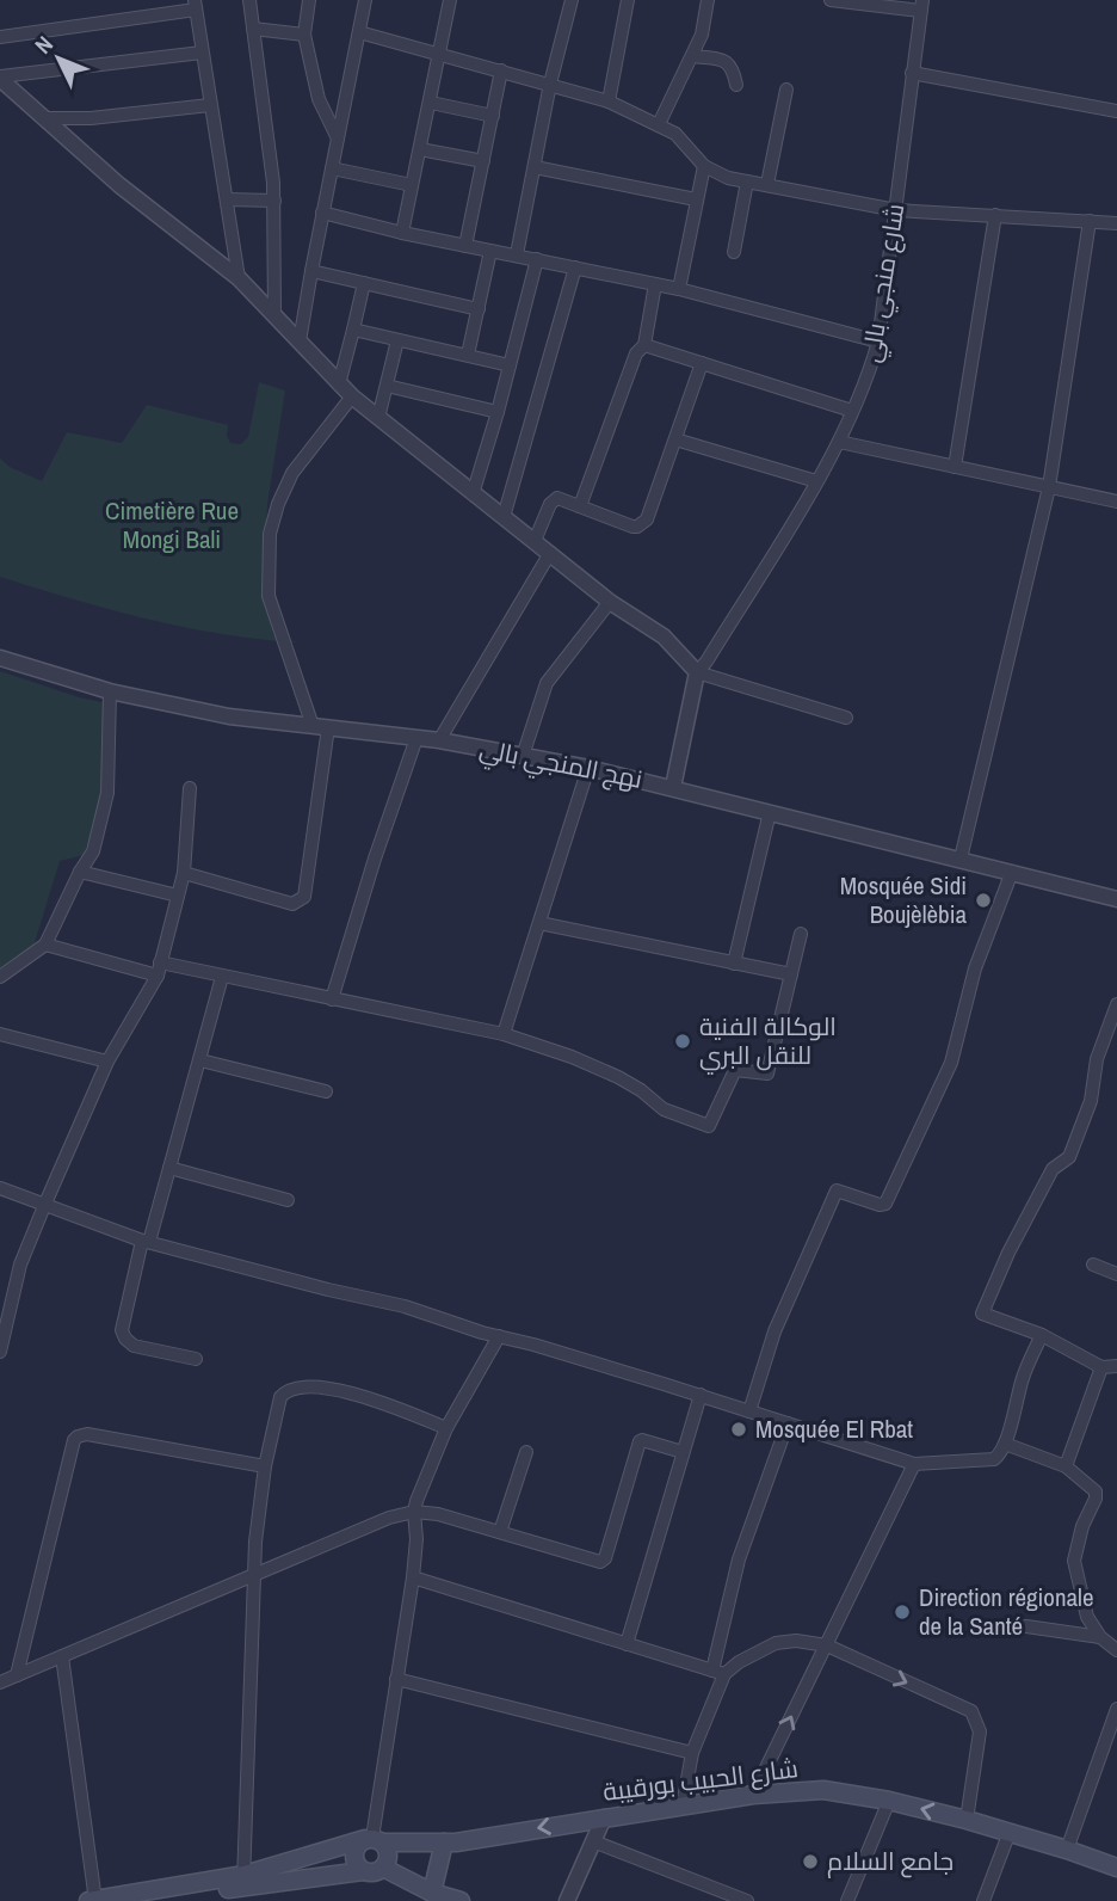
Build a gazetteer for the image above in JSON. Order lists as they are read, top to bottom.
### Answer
{
  "streets": {
    "main road": ["شارع الحبيب بورقيبة"],
    "street": ["شارع منجي بالي", "نهج المنجي بالي"]
  },
  "parks": ["Cimetière Rue Mongi Bali"],
  "places": [
    "Mosquée Sidi Boujèlèbia",
    "الوكالة الفنية للنقل البري",
    "Mosquée El Rbat",
    "Direction régionale de la Santé",
    "جامع السلام"
  ],
  "north": "top left"
}
